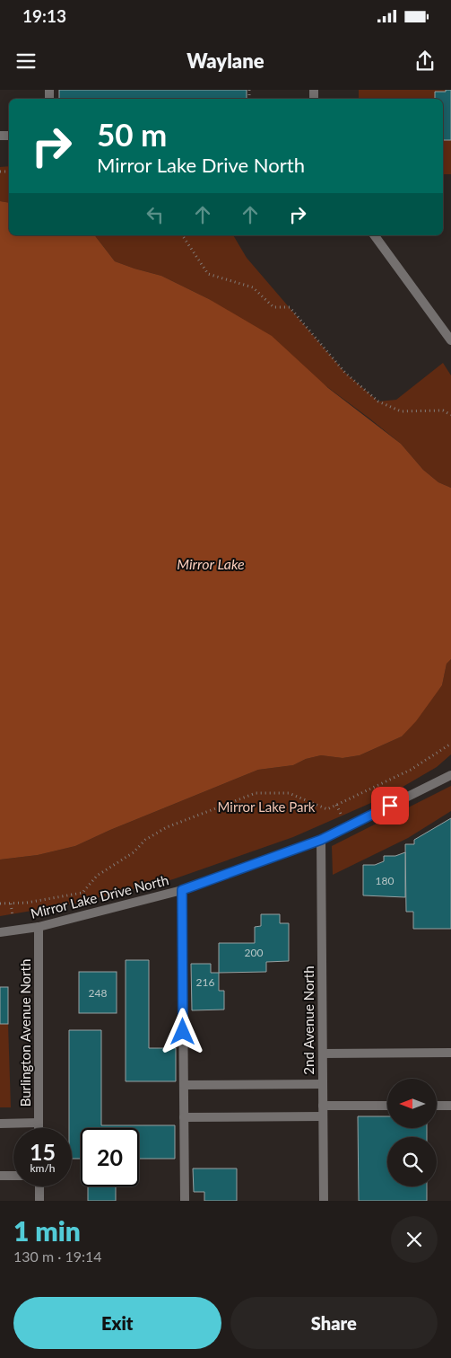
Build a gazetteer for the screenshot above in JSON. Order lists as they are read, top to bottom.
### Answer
{
  "streets": {
    "street": ["Mirror Lake Drive North", "2nd Avenue North", "Burlington Avenue North"]
  },
  "crossings": [
    ["Mirror Lake Drive North", "2nd Avenue North"],
    ["Mirror Lake Drive North", "Burlington Avenue North"]
  ],
  "water": ["Mirror Lake"],
  "parks": ["Mirror Lake Park"],
  "house_numbers": [
    "180",
    "200",
    "216",
    "248"
  ],
  "north": "left",
  "page": {
    "status": "19:13",
    "header": "Waylane",
    "turn": ["50 m", "Mirror Lake Drive North"],
    "speed": "15 km/h",
    "limit": "20",
    "heading": ["1 min", "130 m · 19:14"],
    "buttons": ["Exit", "Share"]
  }
}
